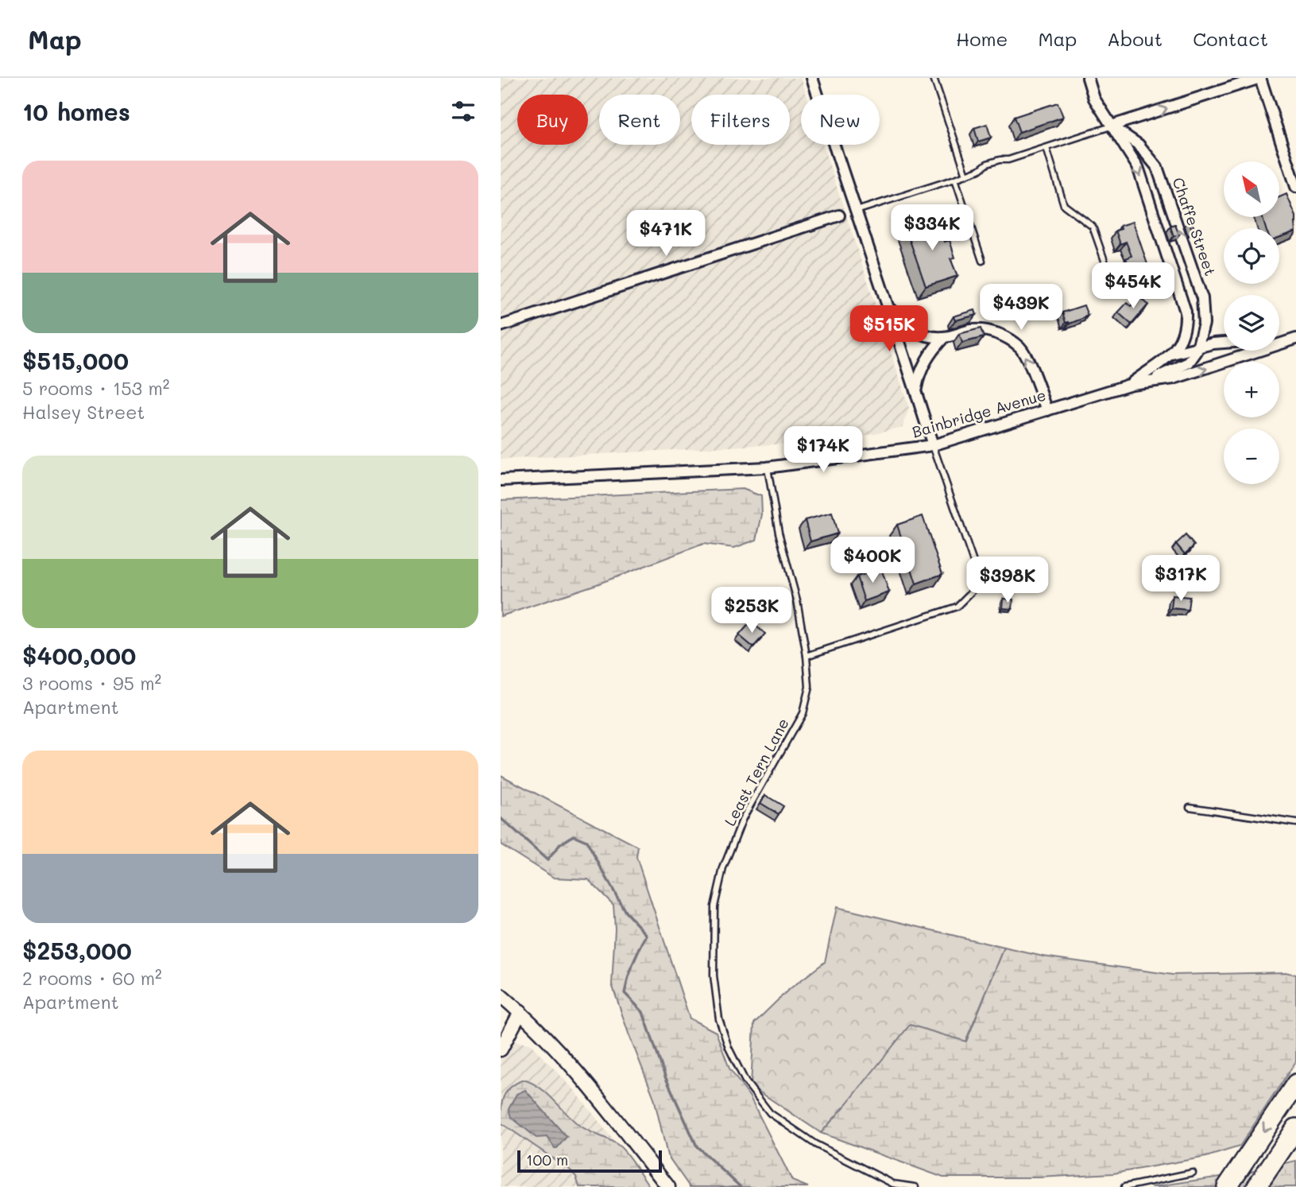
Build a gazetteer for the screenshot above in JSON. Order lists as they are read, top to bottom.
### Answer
{
  "streets": {
    "street": ["Chaffe Street", "Bainbridge Avenue"],
    "lane": ["Least Tern Lane"]
  },
  "crossings": [
    ["Chaffe Street", "Bainbridge Avenue"],
    ["Bainbridge Avenue", "Least Tern Lane"]
  ],
  "scale_bar": "100 m",
  "north": "top left",
  "page": {
    "header": "Map",
    "nav": [
      "Home",
      "Map",
      "About",
      "Contact"
    ],
    "heading": "10 homes",
    "chip": [
      "Buy",
      "Rent",
      "Filters",
      "New"
    ],
    "list": [
      {
        "name": "$515,000",
        "note": "5 rooms · 153 m² · Halsey Street"
      },
      {
        "name": "$400,000",
        "note": "3 rooms · 95 m² · Apartment"
      },
      {
        "name": "$253,000",
        "note": "2 rooms · 60 m² · Apartment"
      }
    ],
    "map_buttons": ["+", "−"],
    "price": [
      "$334K",
      "$471K",
      "$454K",
      "$439K",
      "$515K",
      "$174K",
      "$400K",
      "$317K",
      "$398K",
      "$253K"
    ],
    "scale": "100 m"
  }
}
